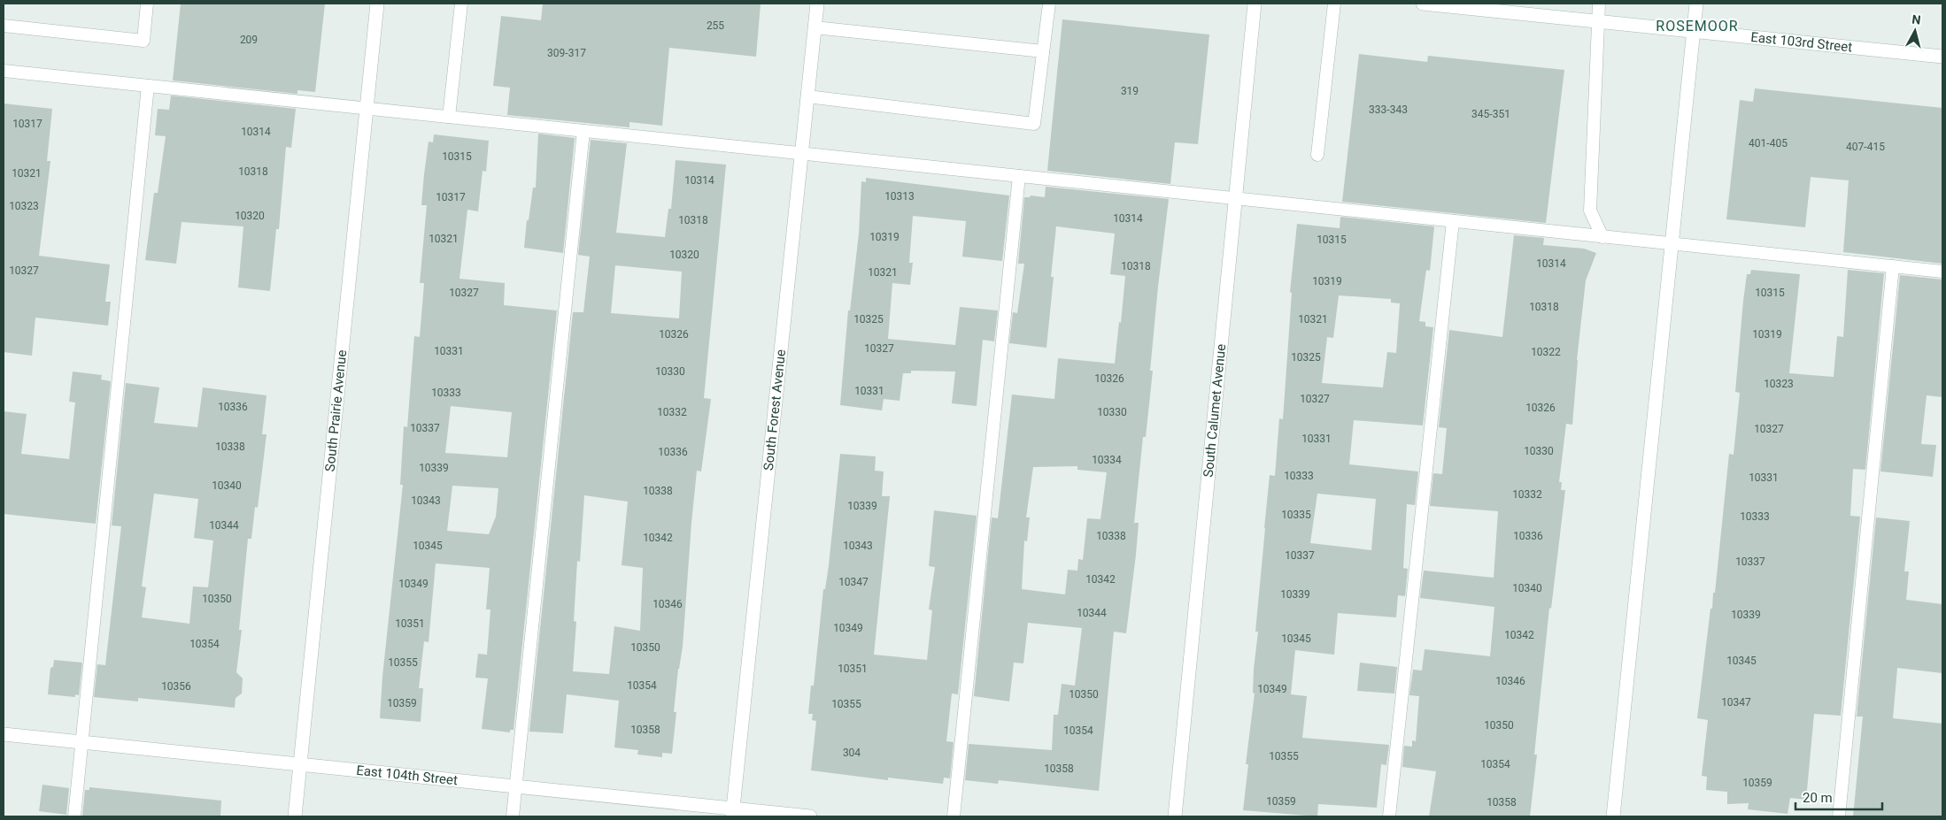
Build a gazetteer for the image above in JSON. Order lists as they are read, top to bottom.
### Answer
{
  "streets": {
    "street": [
      "East 103rd Street",
      "South Forest Avenue",
      "South Prairie Avenue",
      "South Calumet Avenue",
      "East 104th Street"
    ]
  },
  "crossings": [
    ["South Forest Avenue", "East 104th Street"],
    ["South Prairie Avenue", "East 104th Street"]
  ],
  "districts": ["ROSEMOOR"],
  "house_numbers": [
    "255",
    "209",
    "309-317",
    "319",
    "333-343",
    "345-351",
    "10317",
    "10314",
    "401-405",
    "407-415",
    "10315",
    "10318",
    "10321",
    "10314",
    "10313",
    "10317",
    "10323",
    "10320",
    "10314",
    "10318",
    "10319",
    "10321",
    "10315",
    "10320",
    "10314",
    "10318",
    "10327",
    "10321",
    "10319",
    "10327",
    "10315",
    "10318",
    "10325",
    "10321",
    "10326",
    "10319",
    "10327",
    "10331",
    "10322",
    "10325",
    "10330",
    "10326",
    "10323",
    "10331",
    "10333",
    "10327",
    "10336",
    "10326",
    "10332",
    "10330",
    "10337",
    "10327",
    "10331",
    "10338",
    "10330",
    "10336",
    "10334",
    "10339",
    "10333",
    "10331",
    "10340",
    "10338",
    "10332",
    "10343",
    "10339",
    "10335",
    "10333",
    "10344",
    "10338",
    "10336",
    "10342",
    "10345",
    "10343",
    "10337",
    "10337",
    "10342",
    "10347",
    "10349",
    "10340",
    "10339",
    "10350",
    "10346",
    "10344",
    "10339",
    "10351",
    "10349",
    "10342",
    "10345",
    "10354",
    "10350",
    "10345",
    "10355",
    "10351",
    "10346",
    "10354",
    "10356",
    "10349",
    "10350",
    "10347",
    "10359",
    "10355",
    "10350",
    "10358",
    "10354",
    "304",
    "10355",
    "10354",
    "10358",
    "10359",
    "10359",
    "10358"
  ],
  "scale_bar": "20 m",
  "north": "top"
}
